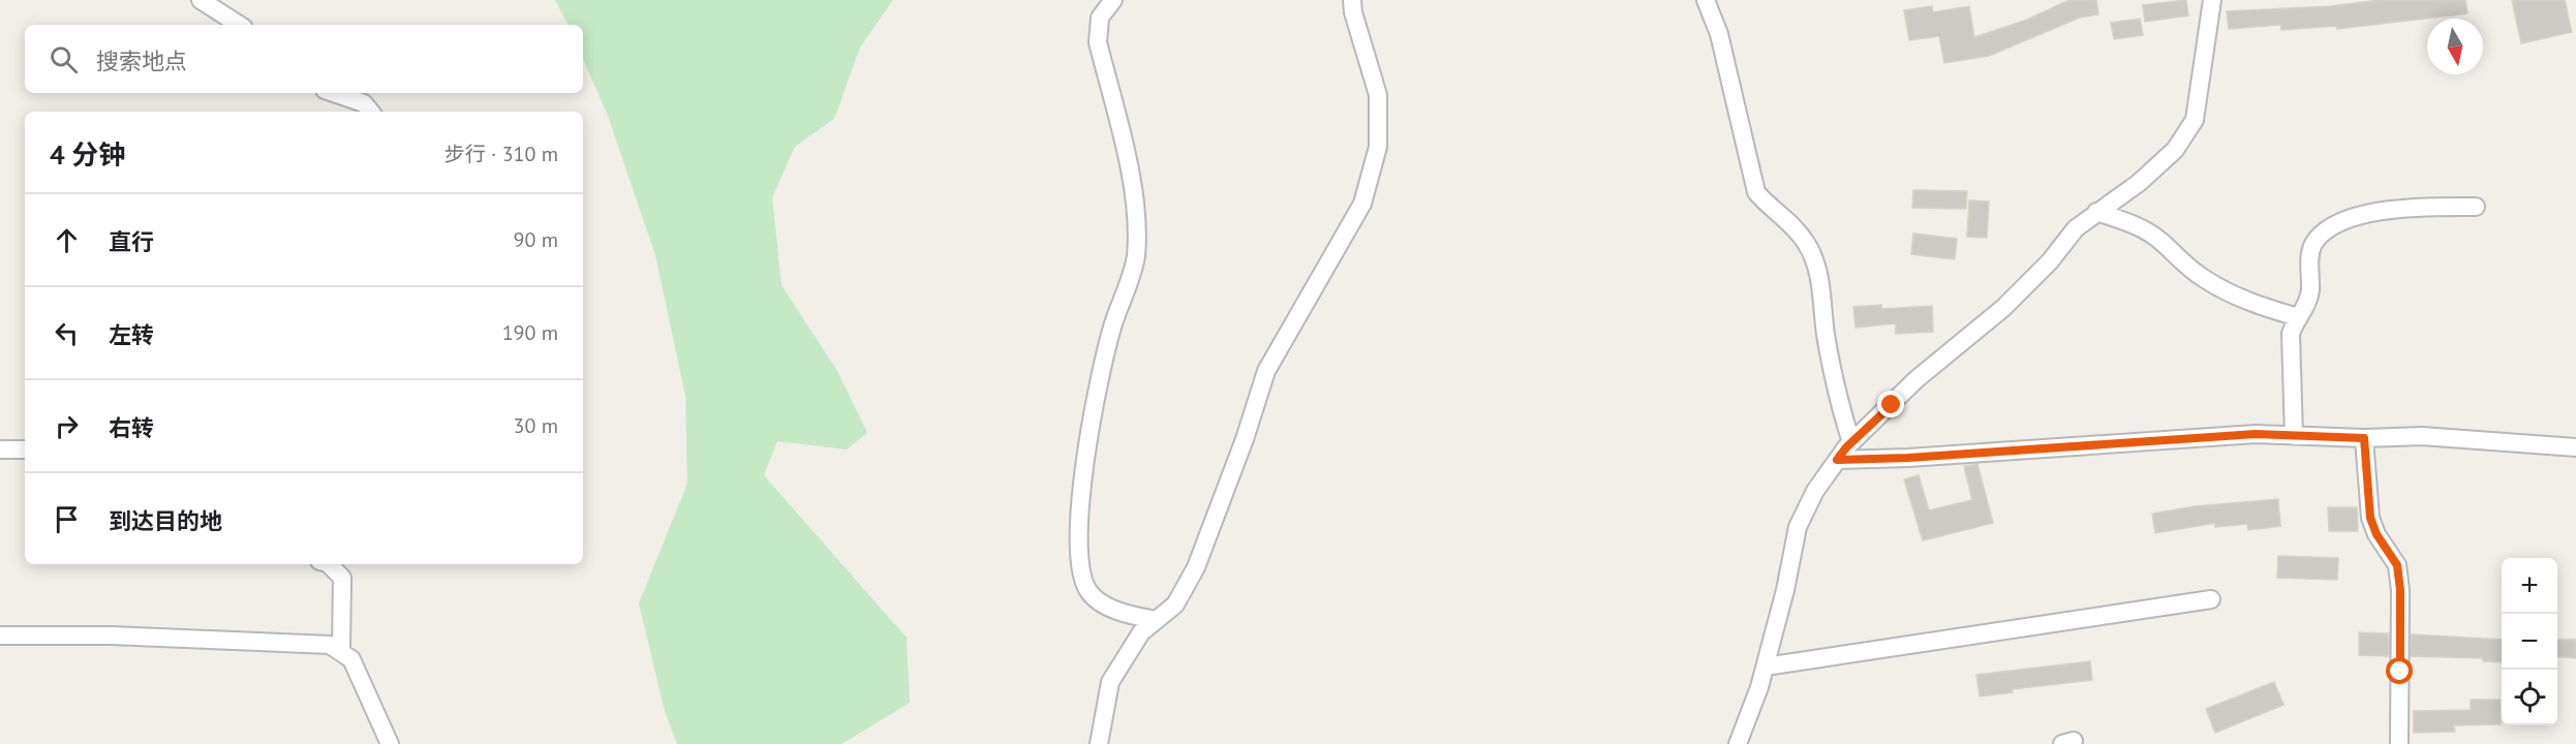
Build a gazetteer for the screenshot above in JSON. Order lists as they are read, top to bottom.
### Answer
{
  "north": "bottom",
  "page": {
    "search": "搜索地点",
    "heading": ["4 分钟", "步行 · 310 m"],
    "list": [
      ["直行", "90 m"],
      ["左转", "190 m"],
      ["右转", "30 m"],
      "到达目的地"
    ],
    "map_buttons": ["+", "−"]
  }
}
